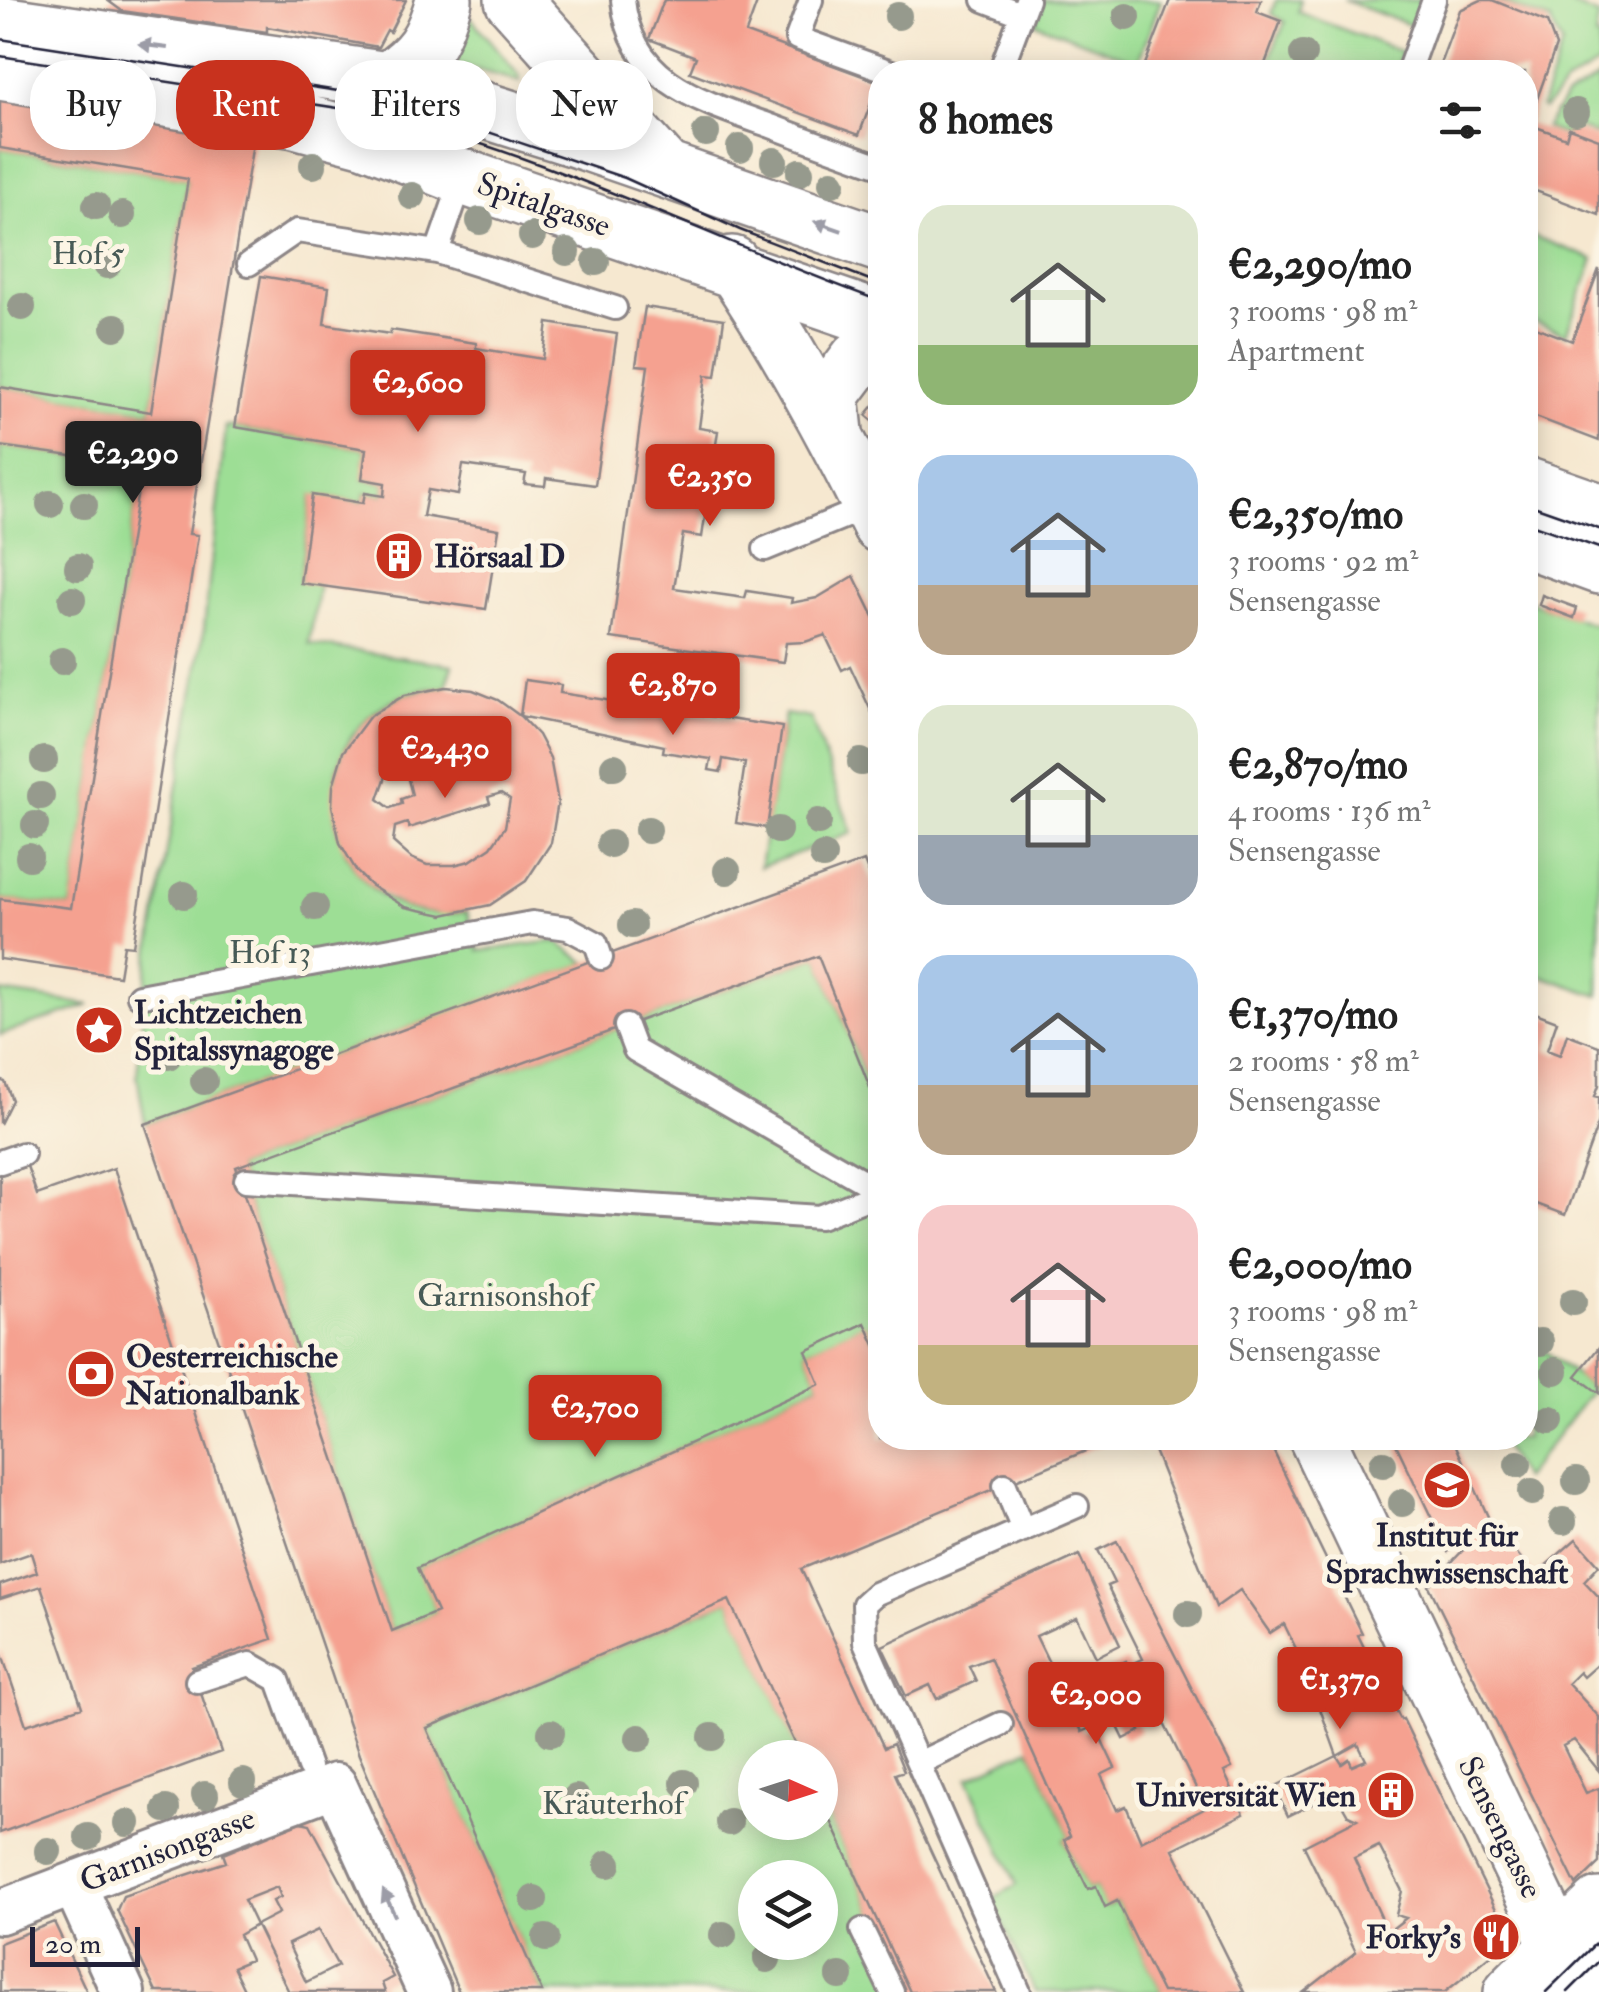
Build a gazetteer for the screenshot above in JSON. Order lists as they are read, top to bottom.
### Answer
{
  "streets": {
    "main road": ["Spitalgasse", "Sensengasse"],
    "street": ["Garnisongasse"]
  },
  "parks": [
    "Hof 5",
    "Hof 13",
    "Garnisonshof",
    "Kräuterhof"
  ],
  "places": {
    "building": ["Hörsaal D", "Universität Wien"],
    "place": ["Lichtzeichen Spitalssynagoge"],
    "bank": ["Oesterreichische Nationalbank"],
    "school or university": ["Institut für Sprachwissenschaft"],
    "restaurant": ["Forky's"]
  },
  "scale_bar": "20 m",
  "north": "right",
  "page": {
    "chip": [
      "Buy",
      "Rent",
      "Filters",
      "New"
    ],
    "heading": "8 homes",
    "list": [
      {
        "name": "€2,290/mo",
        "note": "3 rooms · 98 m² · Apartment"
      },
      {
        "name": "€2,350/mo",
        "note": "3 rooms · 92 m² · Sensengasse"
      },
      {
        "name": "€2,870/mo",
        "note": "4 rooms · 136 m² · Sensengasse"
      },
      {
        "name": "€1,370/mo",
        "note": "2 rooms · 58 m² · Sensengasse"
      },
      {
        "name": "€2,000/mo",
        "note": "3 rooms · 98 m² · Sensengasse"
      }
    ],
    "price": [
      "€2,600",
      "€2,290",
      "€2,350",
      "€2,870",
      "€2,430",
      "€2,700",
      "€1,370",
      "€2,000"
    ],
    "scale": "20 m"
  }
}
